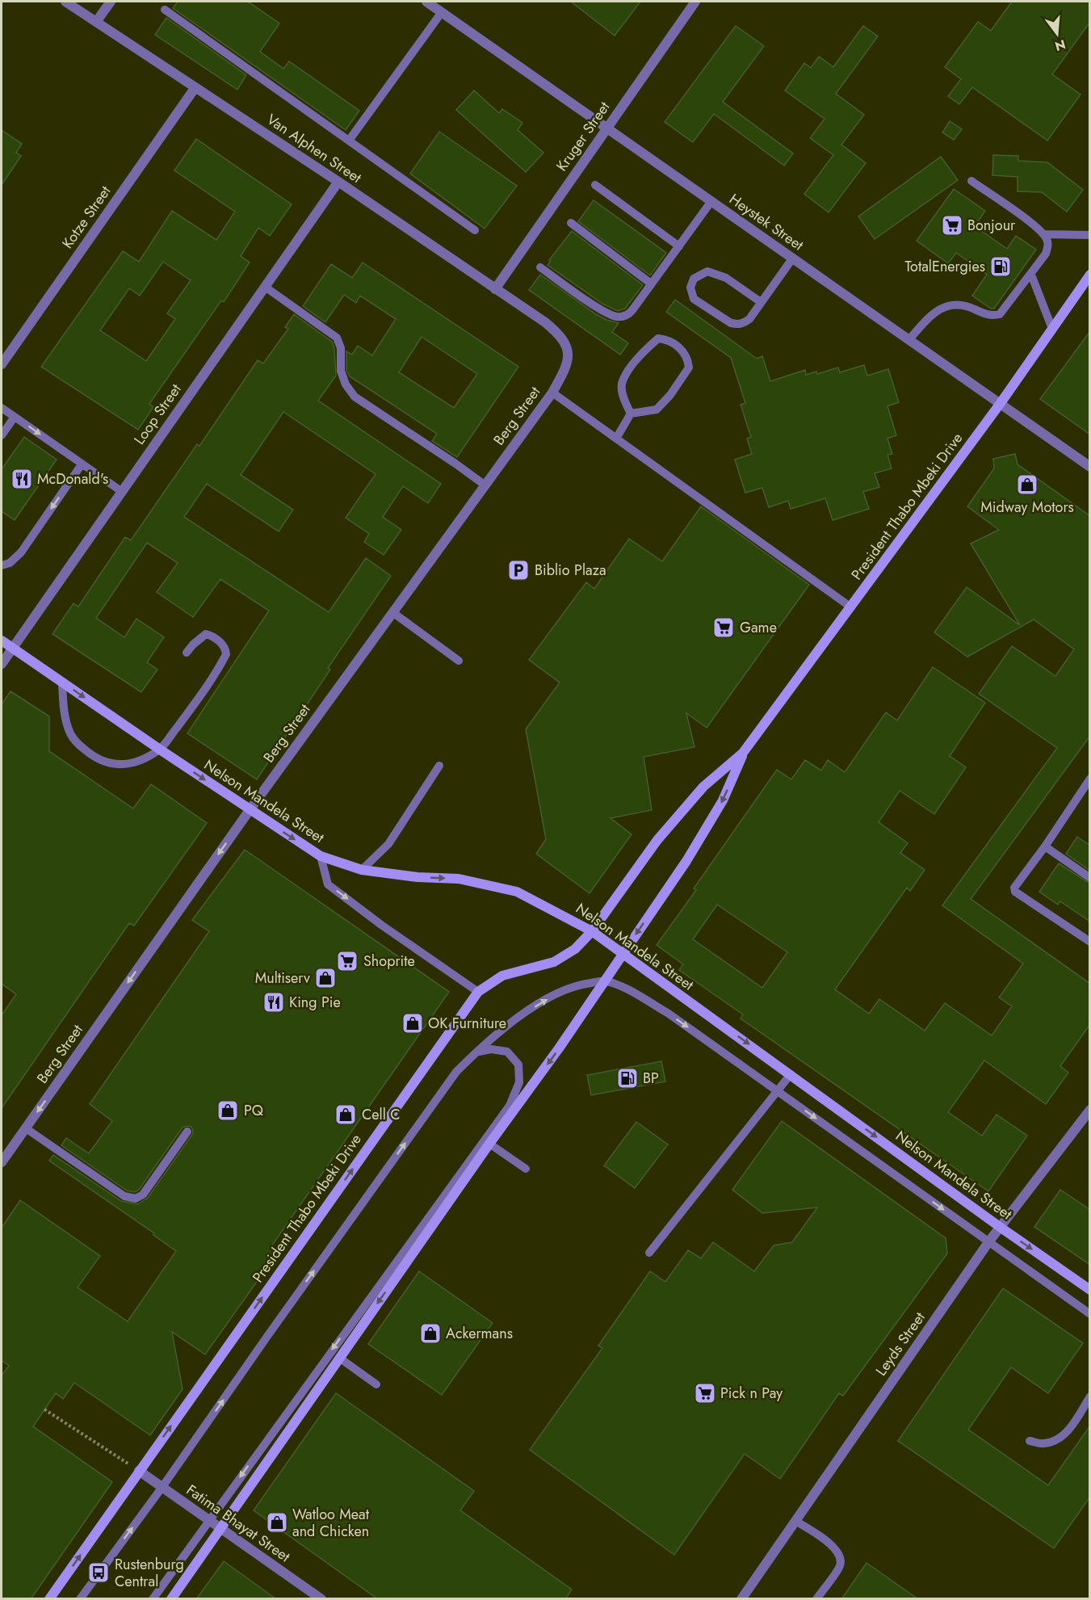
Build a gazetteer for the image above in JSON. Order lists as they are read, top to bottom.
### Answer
{
  "streets": {
    "street": [
      "Kruger Street",
      "Van Alphen Street",
      "Kotze Street",
      "Heystek Street",
      "Loop Street",
      "Berg Street",
      "President Thabo Mbeki Drive",
      "Nelson Mandela Street",
      "Leyds Street",
      "Fatima Bhayat Street"
    ]
  },
  "crossings": [
    ["Kruger Street", "Van Alphen Street"],
    ["Kruger Street", "Heystek Street"],
    ["Van Alphen Street", "Kotze Street"],
    ["Van Alphen Street", "Loop Street"],
    ["Van Alphen Street", "Berg Street"],
    ["Heystek Street", "President Thabo Mbeki Drive"],
    ["Loop Street", "Nelson Mandela Street"],
    ["Berg Street", "Nelson Mandela Street"],
    ["President Thabo Mbeki Drive", "Nelson Mandela Street"],
    ["President Thabo Mbeki Drive", "Fatima Bhayat Street"],
    ["Nelson Mandela Street", "Leyds Street"]
  ],
  "one_way": ["Berg Street", "Nelson Mandela Street"],
  "places": {
    "supermarket": [
      "Bonjour",
      "Game",
      "Shoprite",
      "Pick n Pay"
    ],
    "fuel station": ["TotalEnergies", "BP"],
    "restaurant": ["McDonald's", "King Pie"],
    "shop": [
      "Midway Motors",
      "Multiserv",
      "OK Furniture",
      "PQ",
      "Cell C",
      "Ackermans",
      "Watloo Meat and Chicken"
    ],
    "parking": ["Biblio Plaza"],
    "bus stop": ["Rustenburg Central"]
  },
  "north": "bottom"
}
